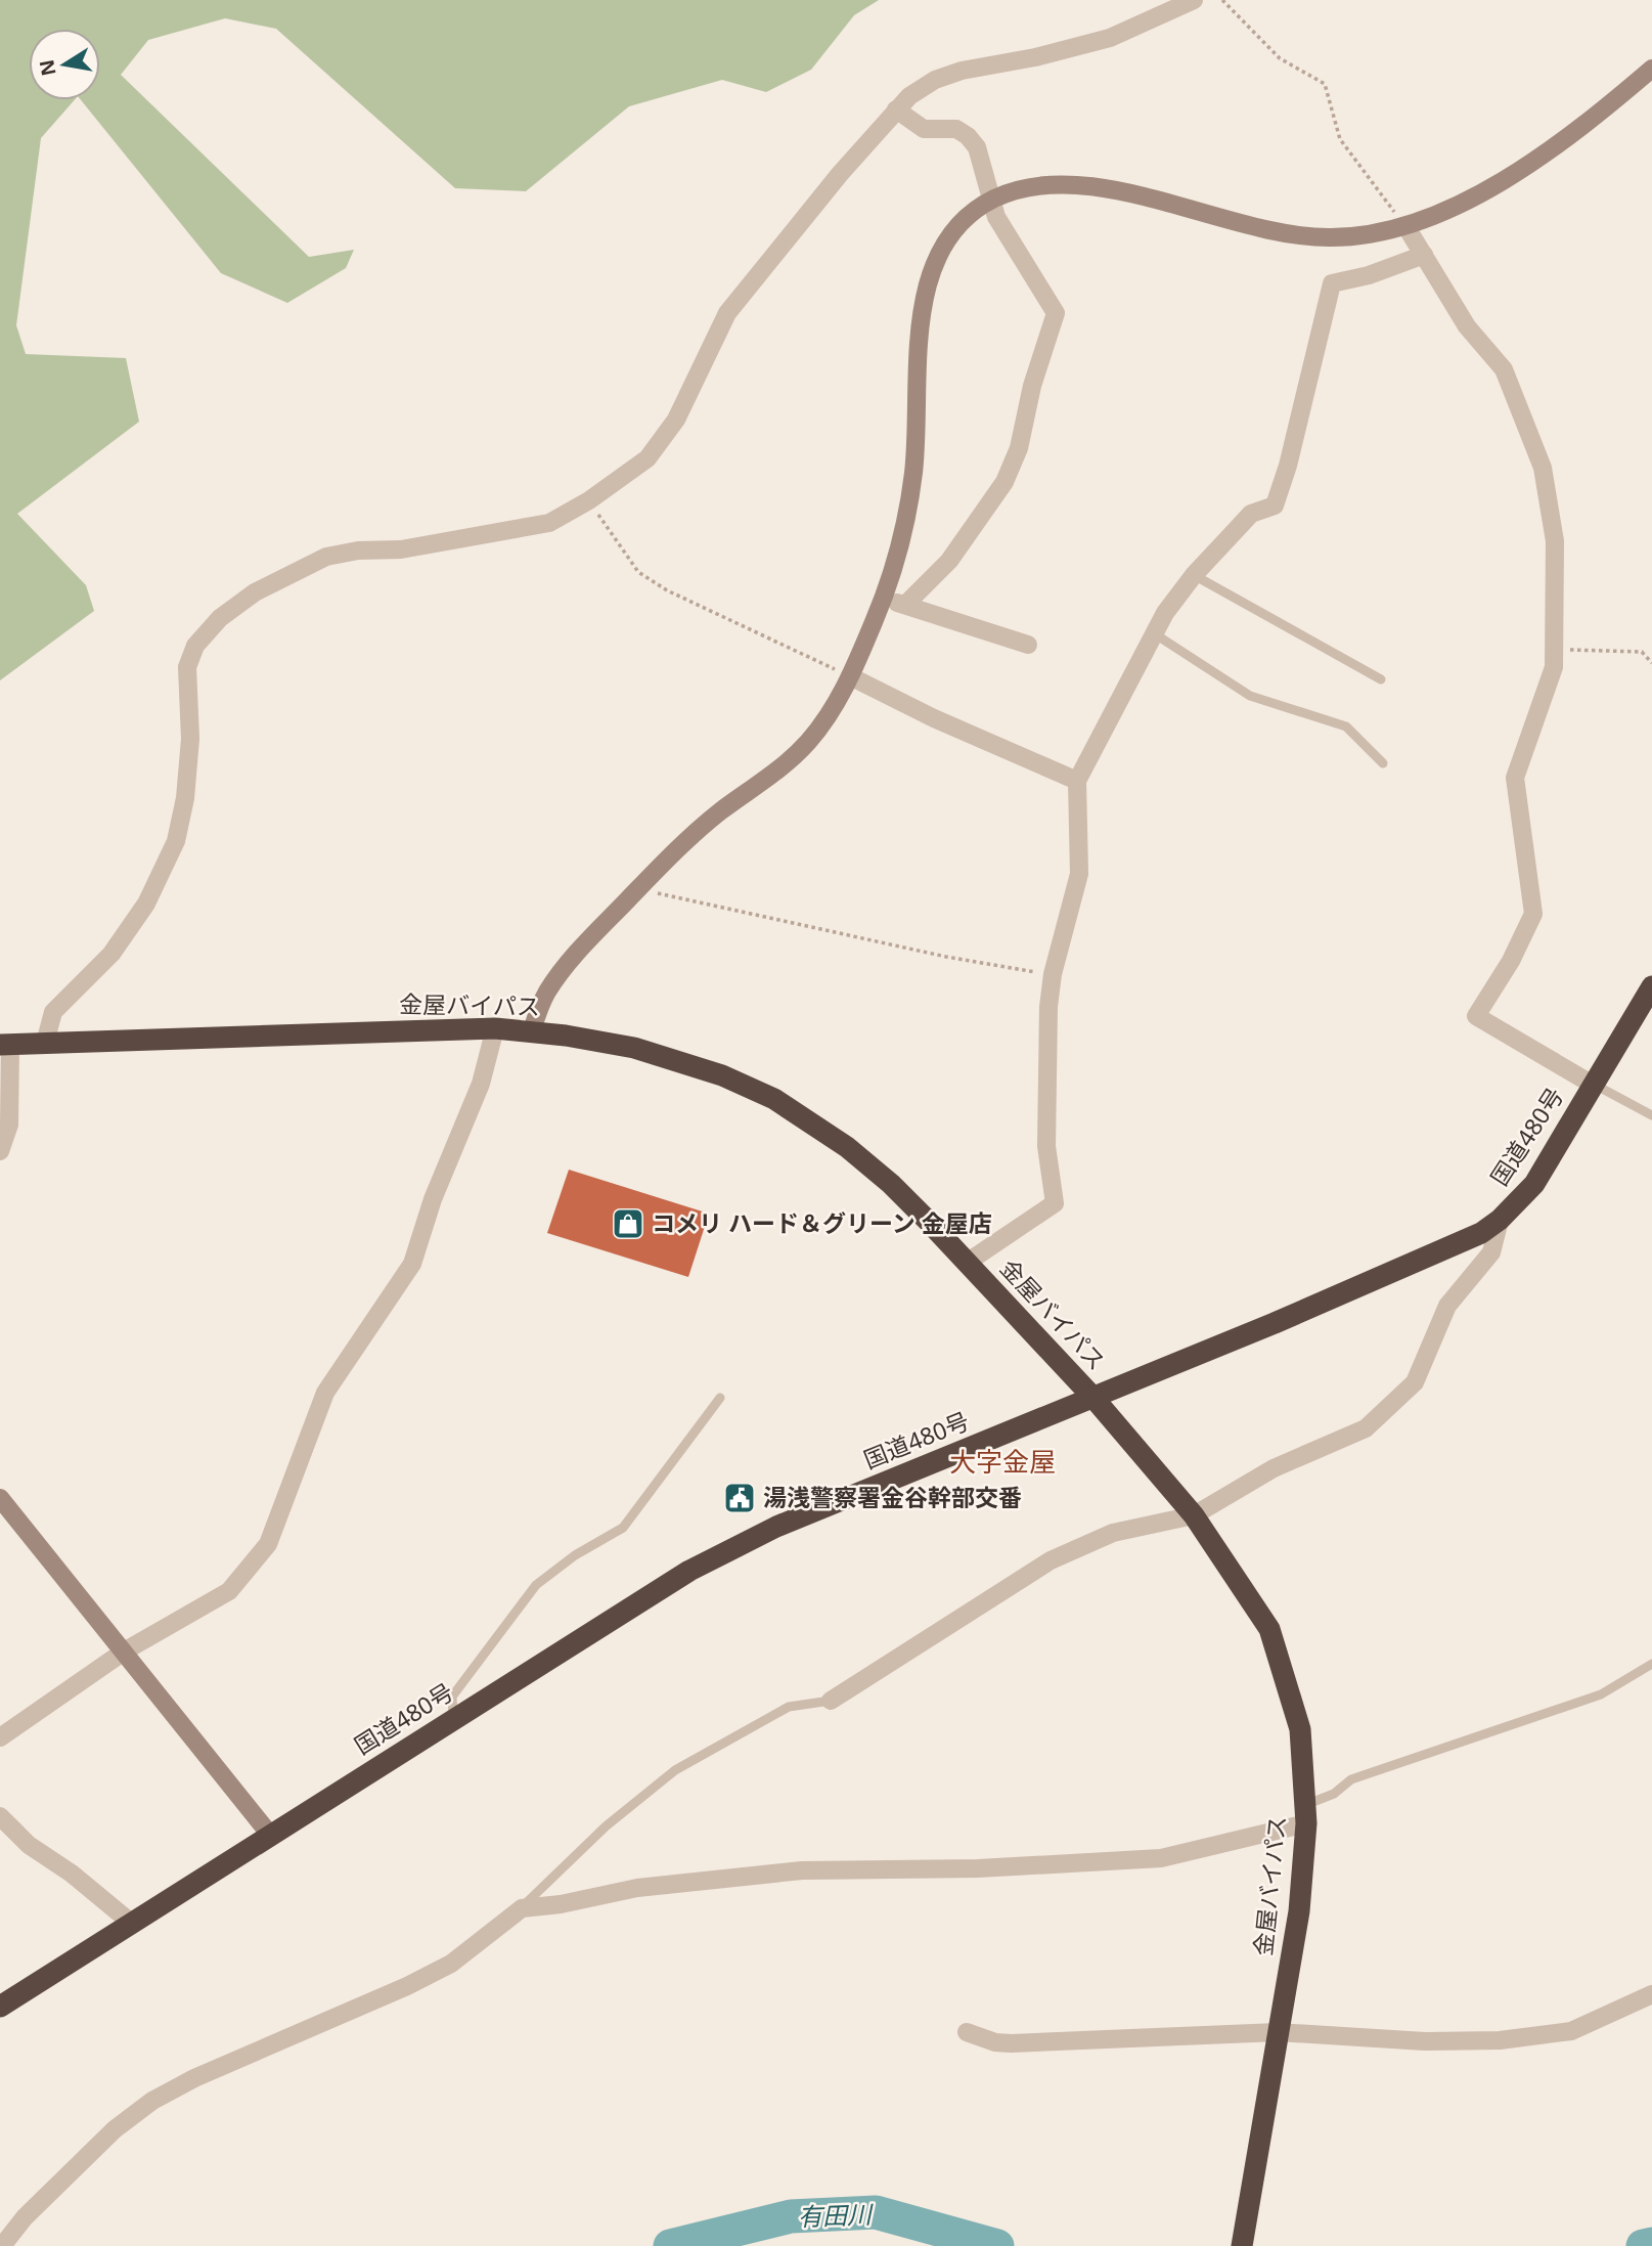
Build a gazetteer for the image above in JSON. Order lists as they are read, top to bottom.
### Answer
{
  "streets": {
    "highway": ["金屋バイパス", "国道480号"]
  },
  "crossings": [
    ["金屋バイパス", "国道480号"]
  ],
  "districts": ["大字金屋"],
  "water": ["有田川"],
  "places": {
    "shop": ["コメリ ハード＆グリーン 金屋店"],
    "public building": ["湯浅警察署金谷幹部交番"]
  },
  "north": "left"
}
